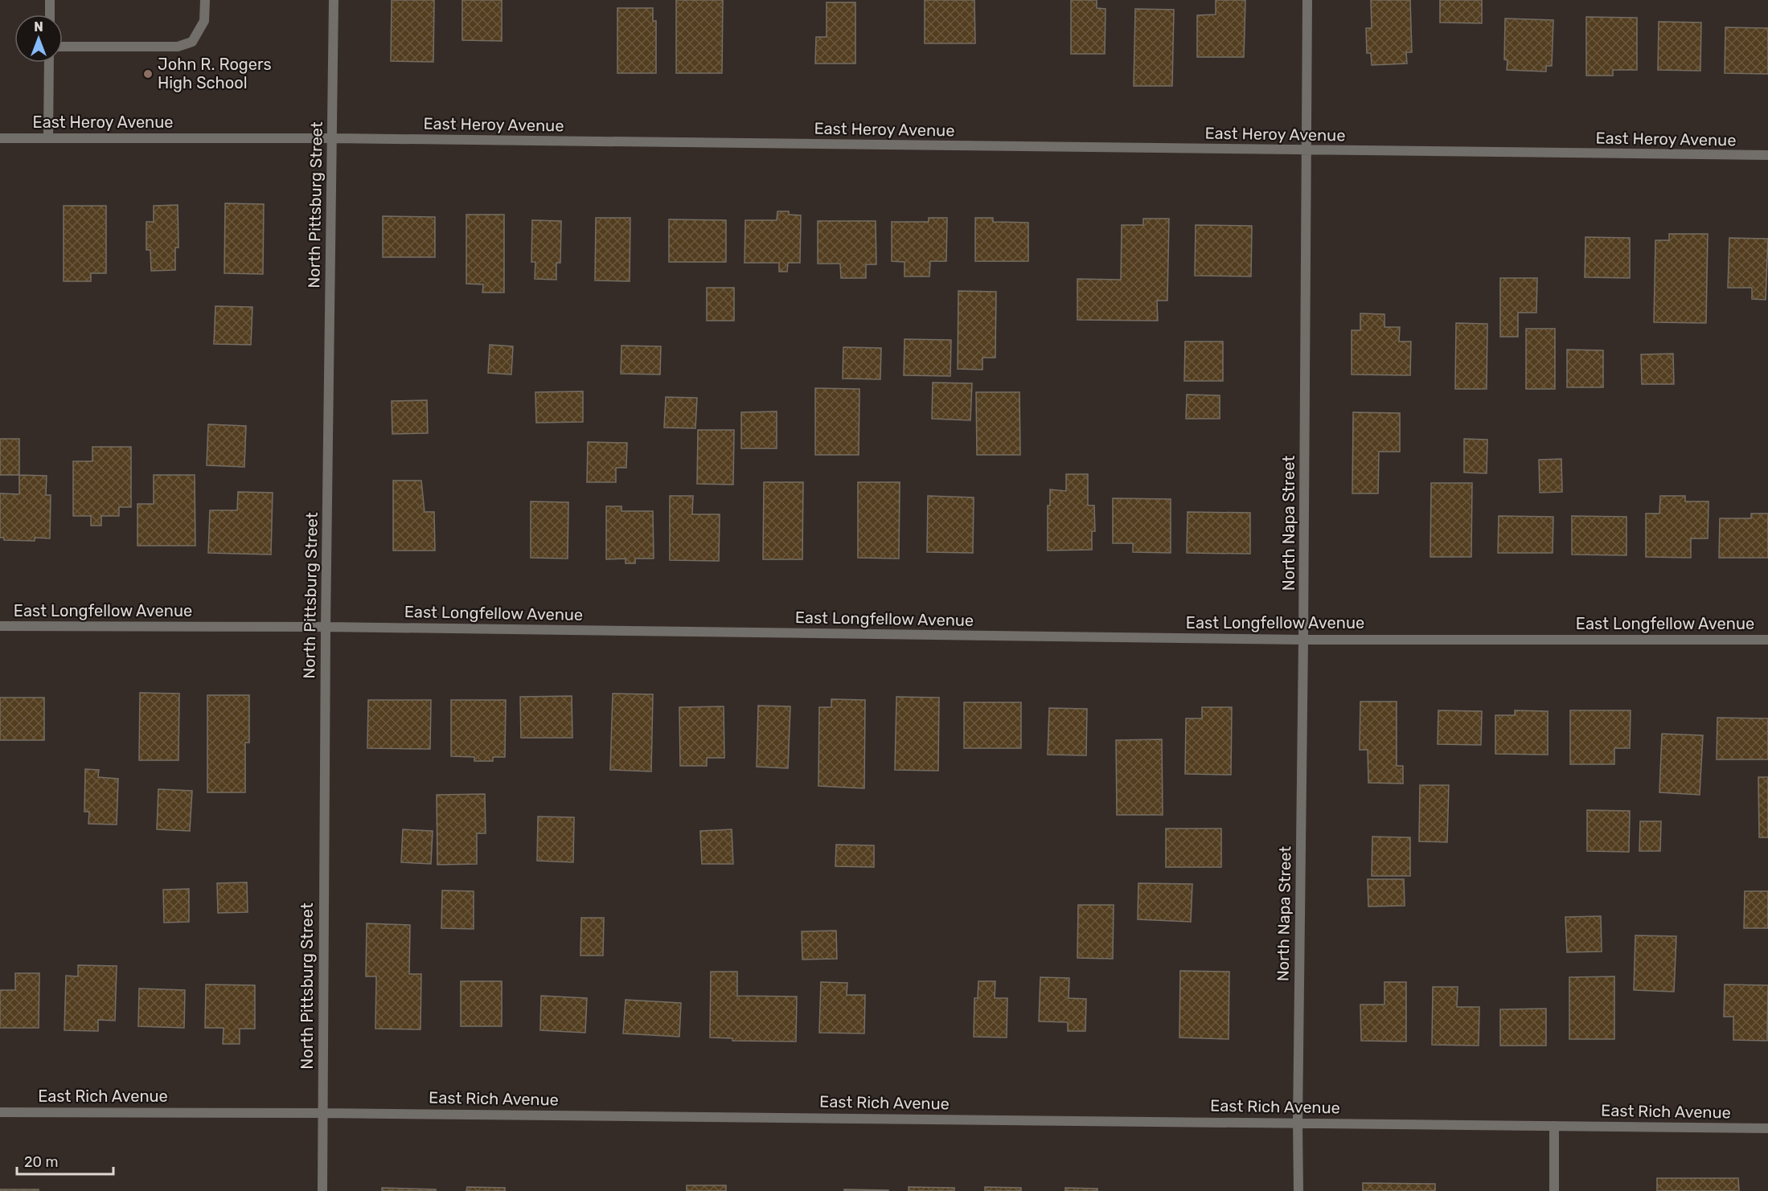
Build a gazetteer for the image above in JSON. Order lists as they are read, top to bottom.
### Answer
{
  "streets": {
    "street": [
      "East Heroy Avenue",
      "North Pittsburg Street",
      "North Napa Street",
      "East Longfellow Avenue",
      "East Rich Avenue"
    ]
  },
  "crossings": [
    ["East Heroy Avenue", "North Pittsburg Street"],
    ["East Heroy Avenue", "North Napa Street"],
    ["North Pittsburg Street", "East Longfellow Avenue"],
    ["North Pittsburg Street", "East Rich Avenue"],
    ["North Napa Street", "East Longfellow Avenue"],
    ["North Napa Street", "East Rich Avenue"]
  ],
  "places": ["John R. Rogers High School"],
  "scale_bar": "20 m",
  "north": "top"
}
